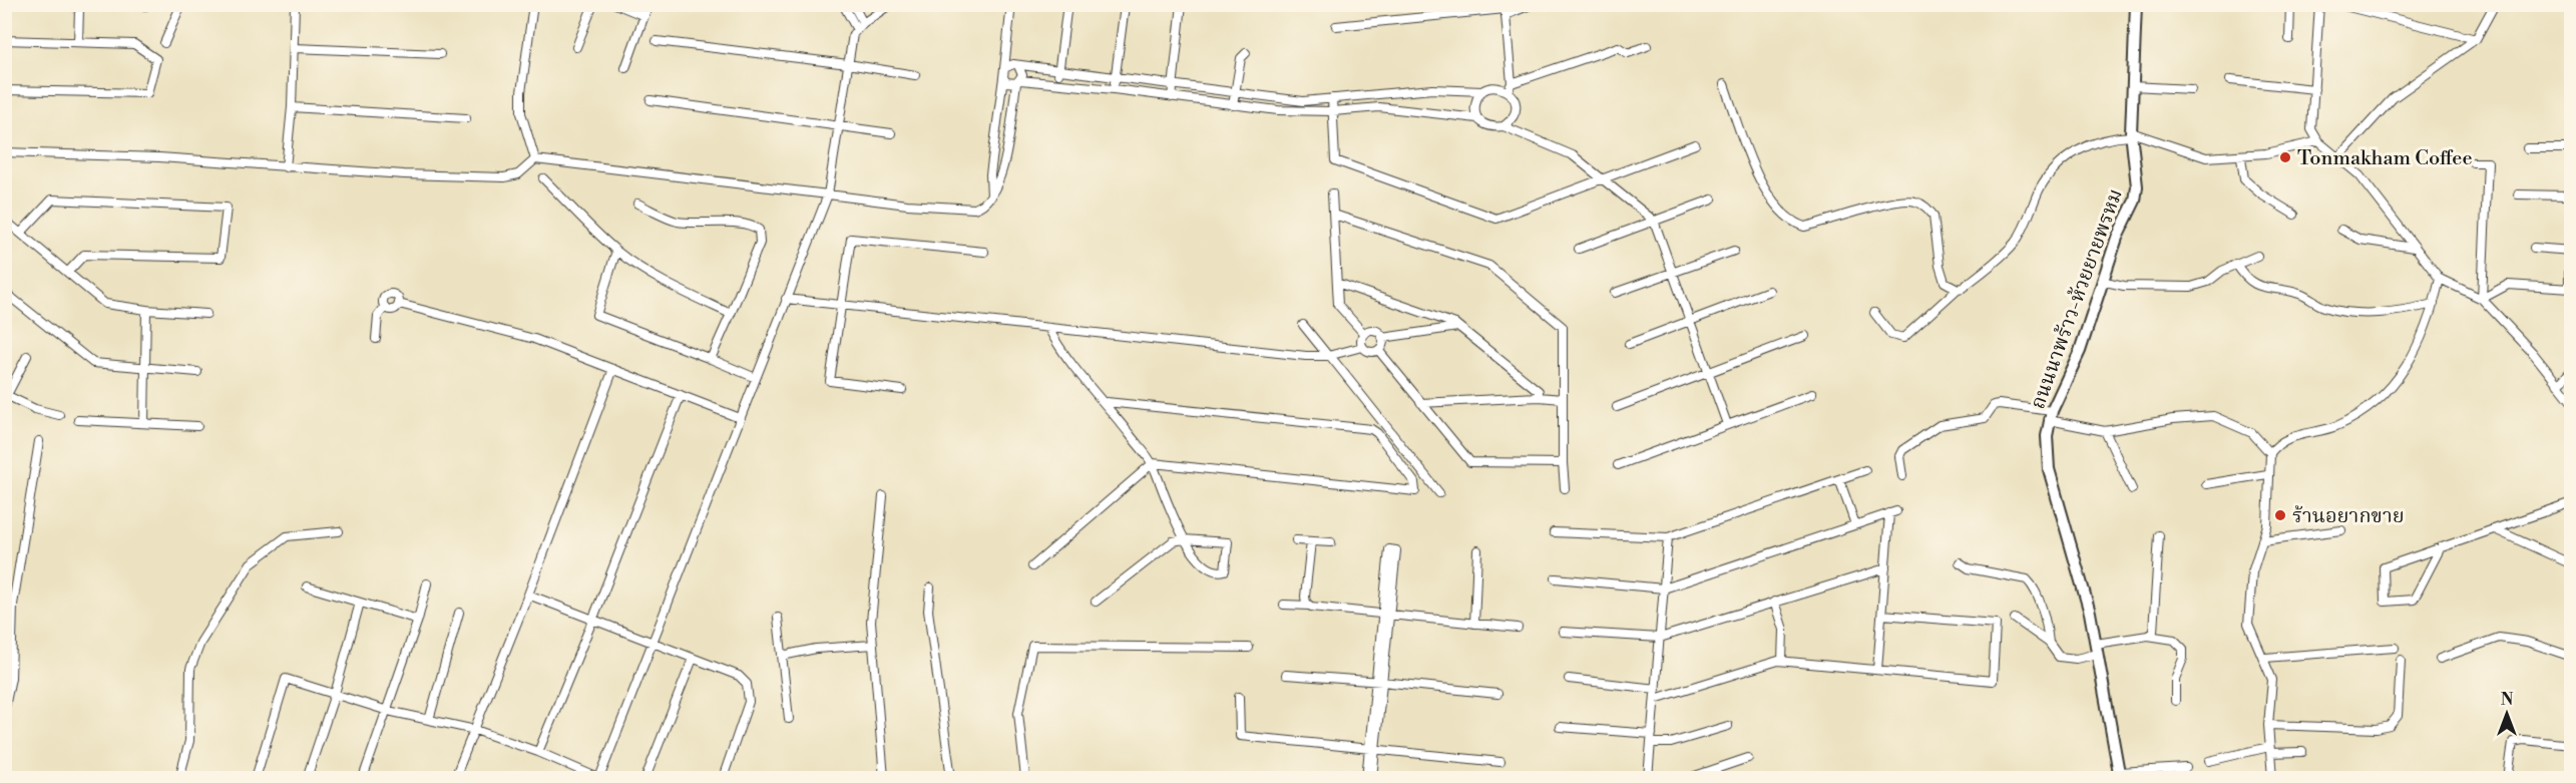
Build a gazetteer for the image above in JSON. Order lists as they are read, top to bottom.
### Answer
{
  "streets": {
    "street": ["ถนนนาพร้าว-ห้วยยายพรหม"]
  },
  "places": ["Tonmakham Coffee", "ร้านอยากขาย"],
  "north": "top"
}
